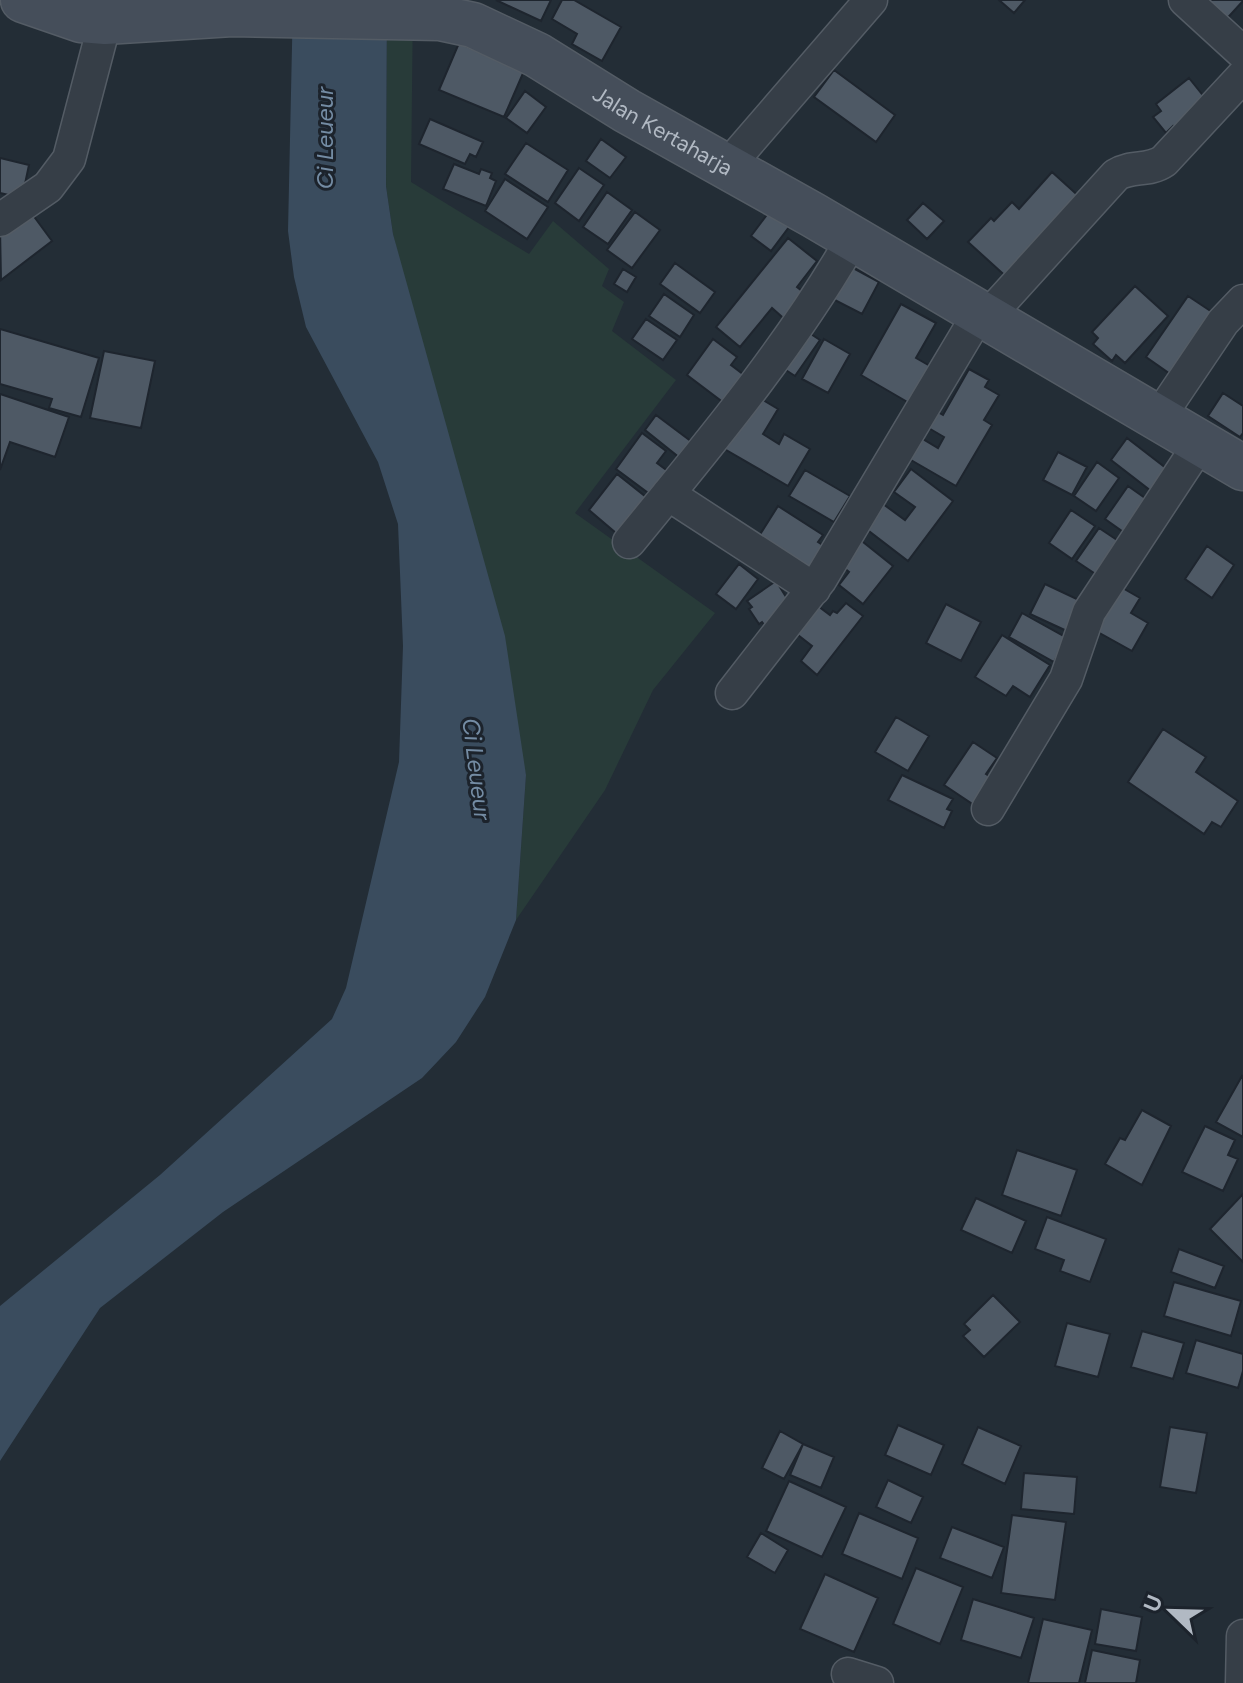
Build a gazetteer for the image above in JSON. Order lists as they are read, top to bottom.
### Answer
{
  "streets": {
    "street": ["Jalan Kertaharja"]
  },
  "water": ["Ci Leueur"],
  "north": "top left"
}
